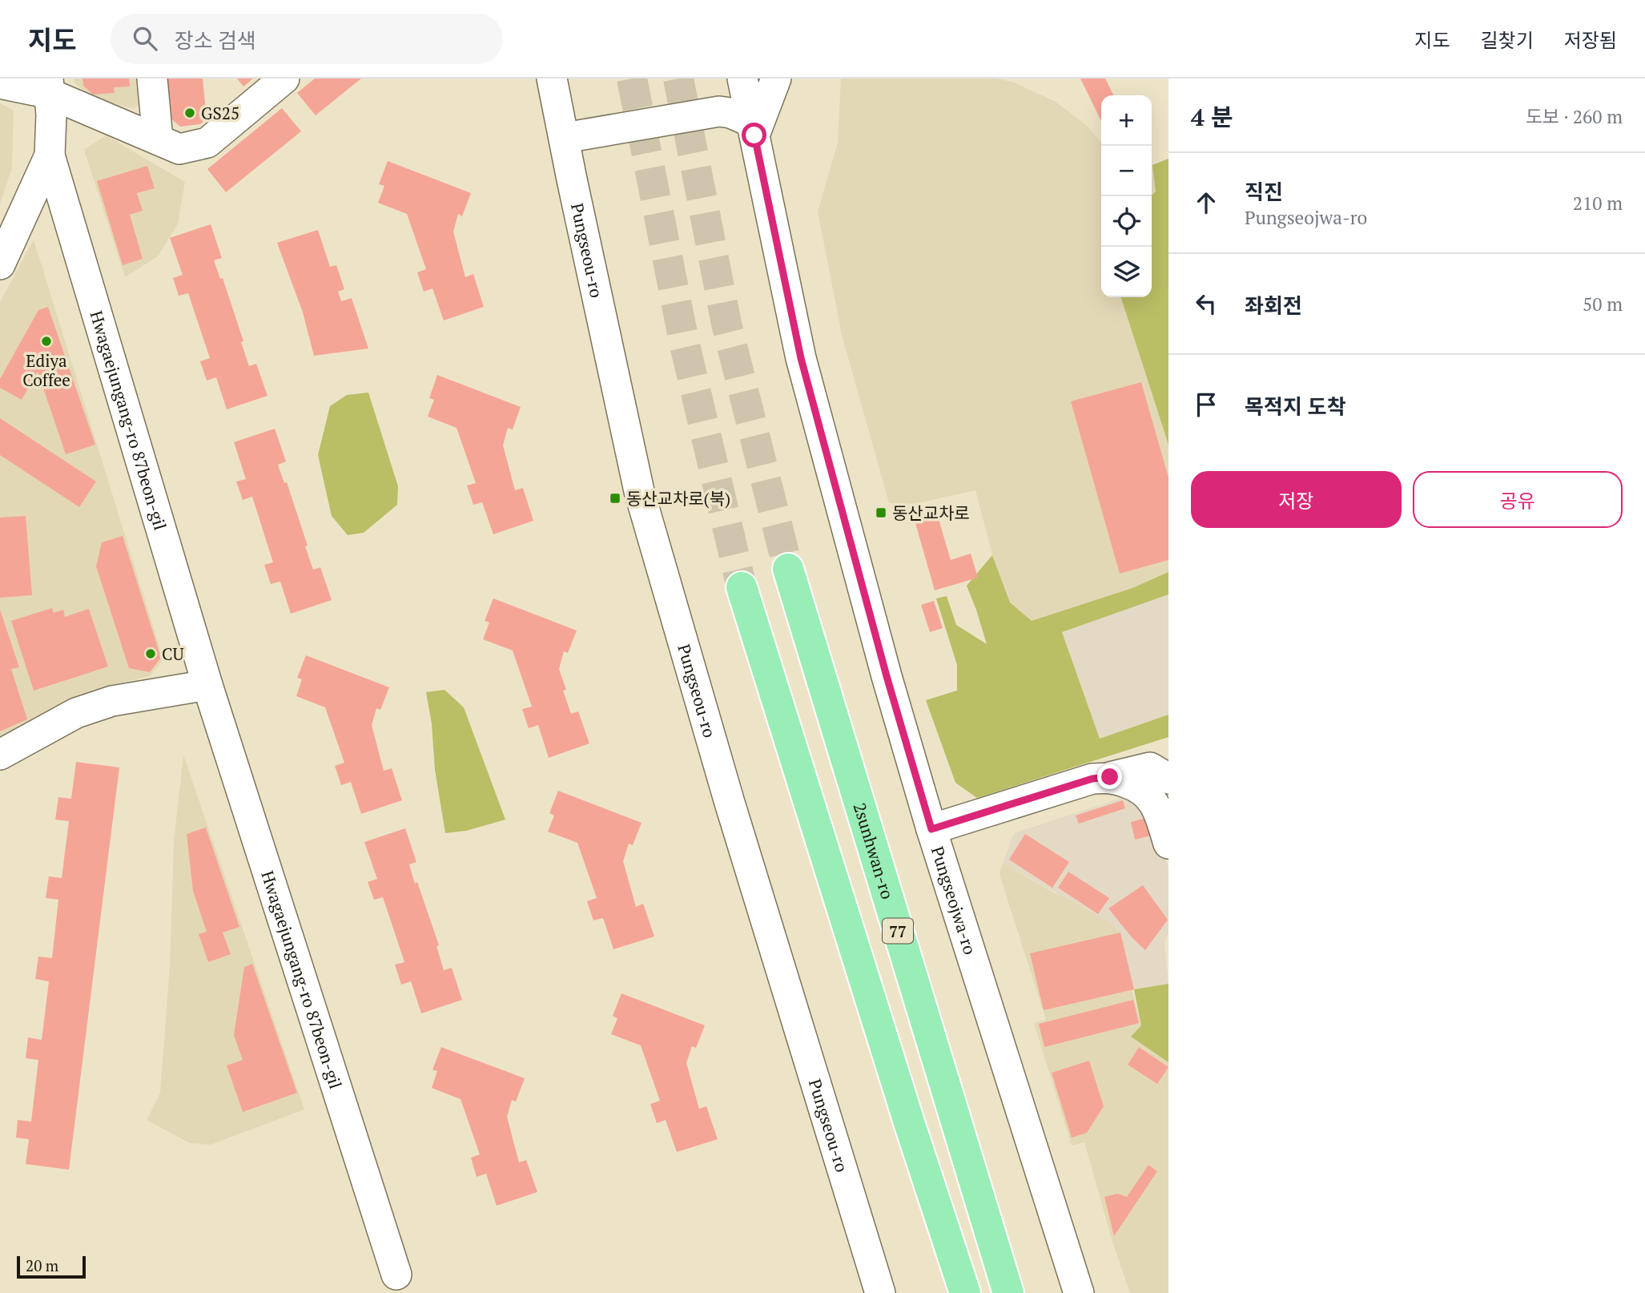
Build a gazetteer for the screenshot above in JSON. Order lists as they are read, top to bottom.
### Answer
{
  "streets": {
    "highway": ["2sunhwan-ro", "77"],
    "street": ["Pungseou-ro", "Hwagaejungang-ro 87beon-gil", "Pungseojwa-ro"]
  },
  "places": {
    "other": ["GS25", "Ediya Coffee", "CU"],
    "transit": ["동산교차로(북)", "동산교차로"]
  },
  "scale_bar": "20 m",
  "page": {
    "header": "지도",
    "search": "장소 검색",
    "nav": ["지도", "길찾기", "저장됨"],
    "heading": ["4 분", "도보 · 260 m"],
    "map_buttons": ["+", "−"],
    "list": [
      ["직진", "Pungseojwa-ro", "210 m"],
      ["좌회전", "50 m"],
      "목적지 도착"
    ],
    "buttons": ["저장", "공유"],
    "scale": "20 m"
  }
}
